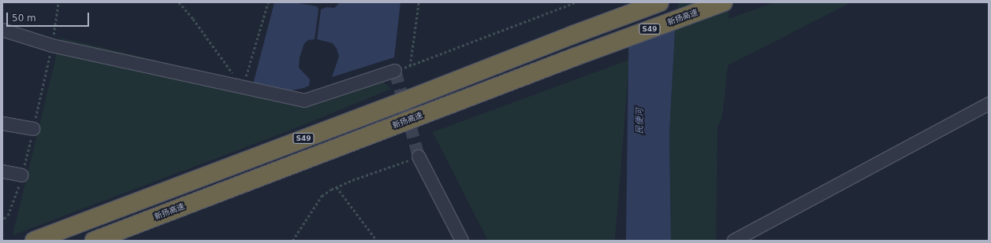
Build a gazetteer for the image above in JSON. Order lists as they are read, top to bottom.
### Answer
{
  "streets": {
    "highway": ["新扬高速", "S49"]
  },
  "water": ["民便河"],
  "scale_bar": "50 m"
}
